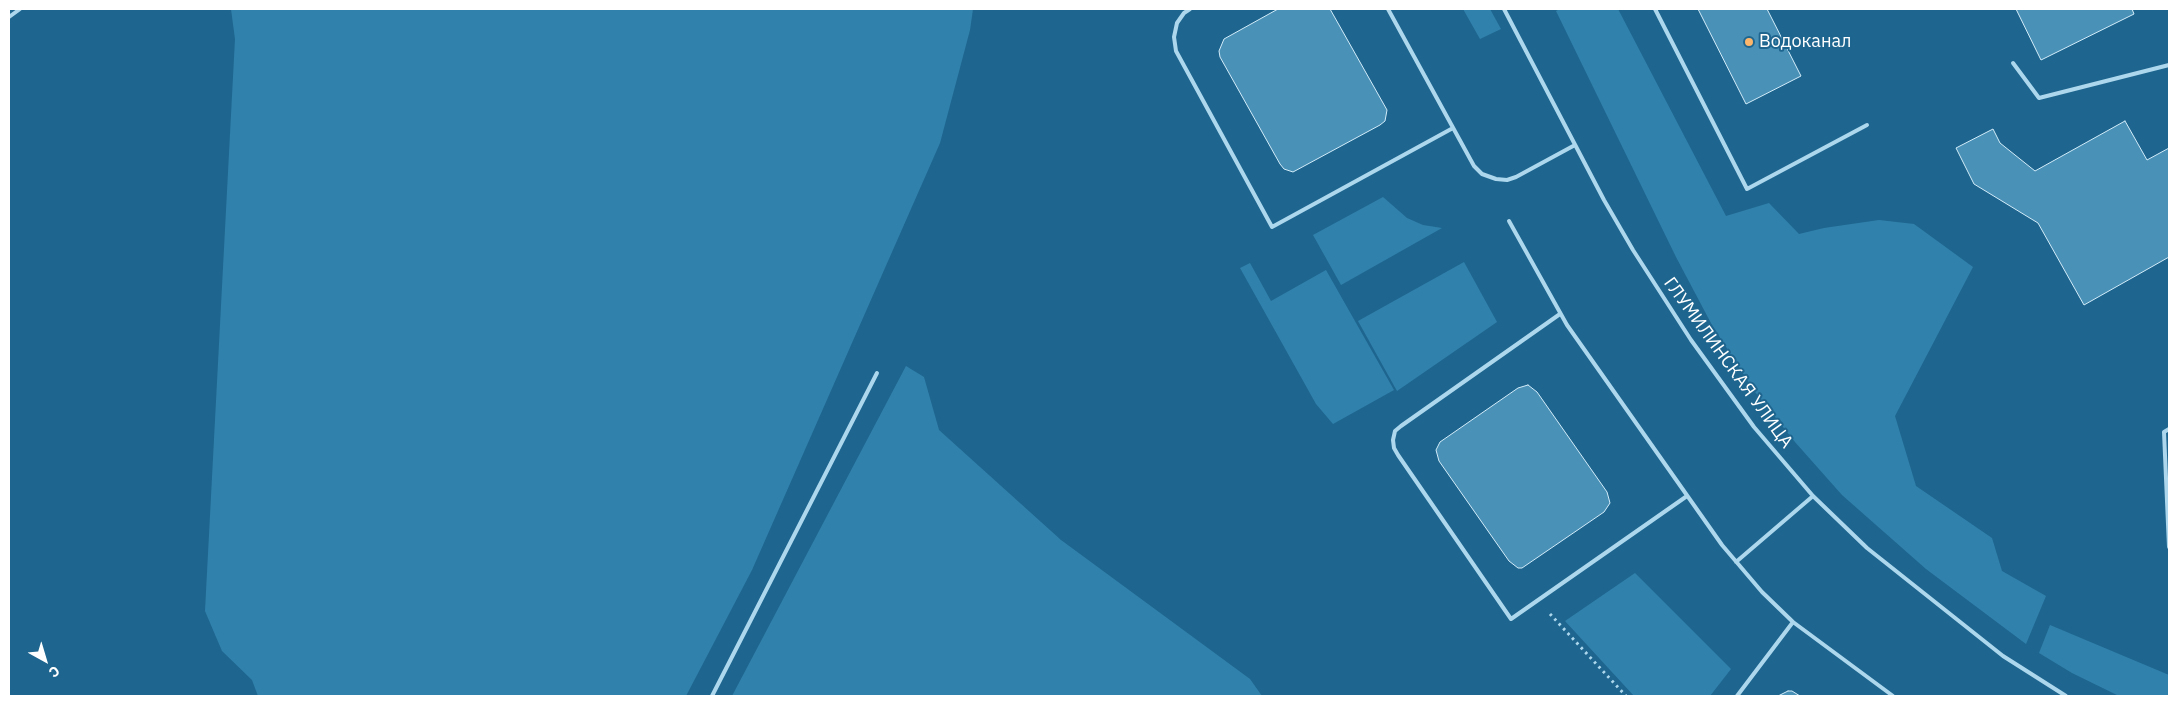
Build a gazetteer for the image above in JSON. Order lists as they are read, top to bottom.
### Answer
{
  "streets": {
    "lane": ["ГЛУМИЛИНСКАЯ УЛИЦА"]
  },
  "places": ["Водоканал"],
  "north": "bottom right"
}
